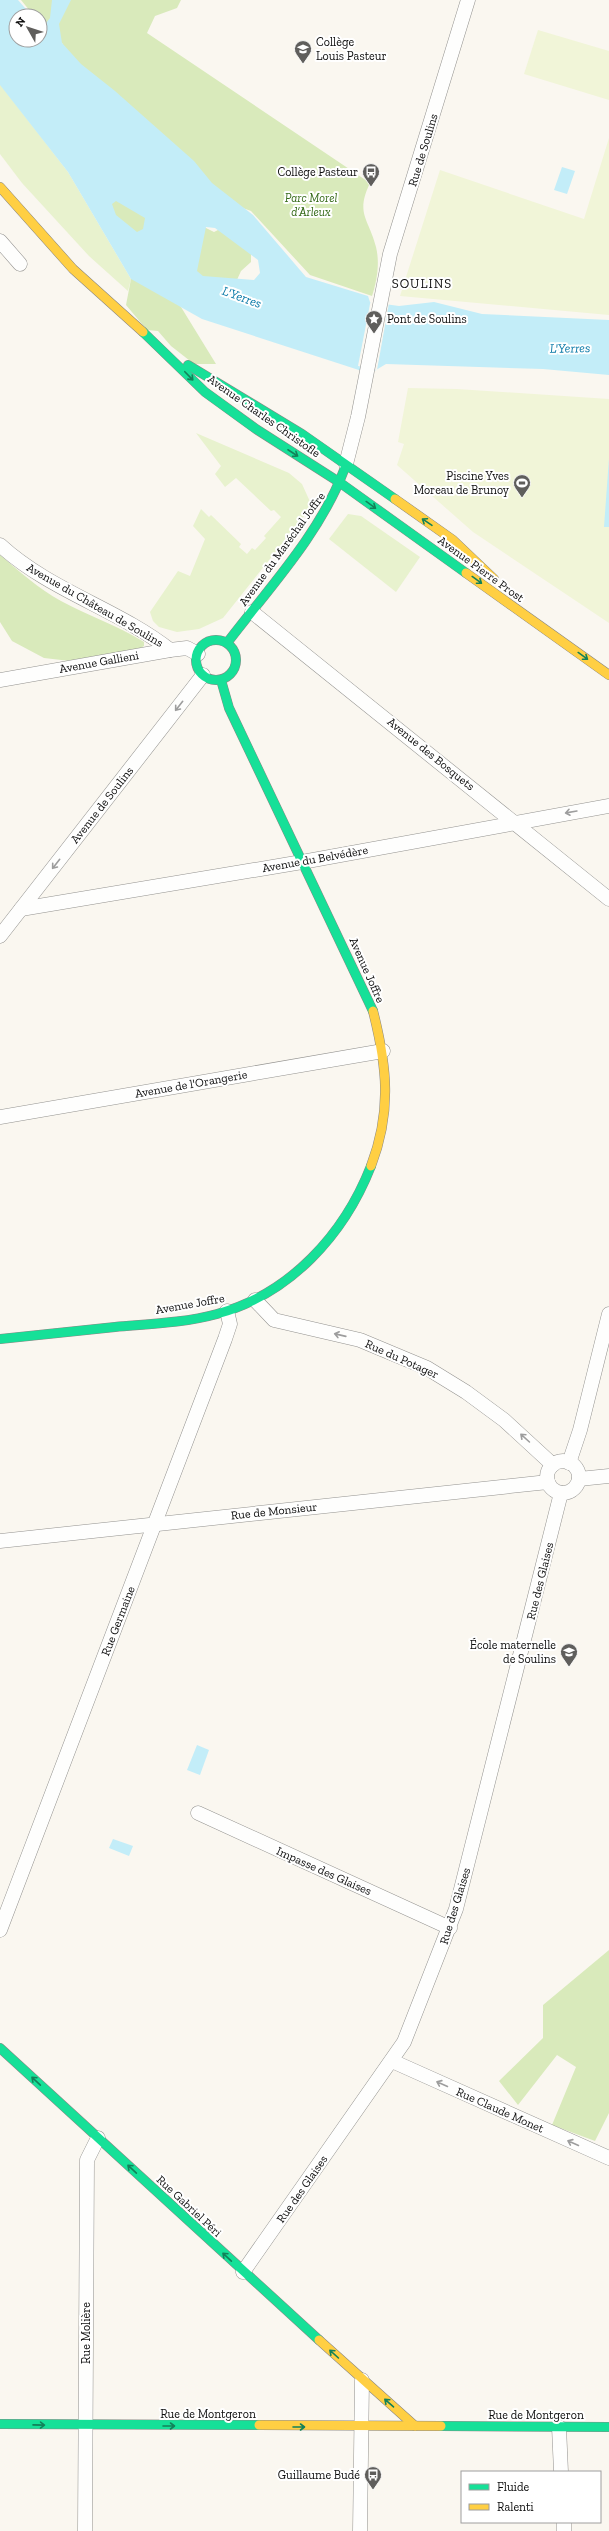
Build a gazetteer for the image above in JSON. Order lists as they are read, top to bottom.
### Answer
{
  "streets": {
    "street": [
      "Rue de Soulins",
      "Avenue Charles Christofle",
      "Avenue du Maréchal Joffre",
      "Avenue Pierre Prost",
      "Avenue du Château de Soulins",
      "Avenue Gallieni",
      "Avenue des Bosquets",
      "Avenue de Soulins",
      "Avenue du Belvédère",
      "Avenue Joffre",
      "Avenue de l'Orangerie",
      "Rue du Potager",
      "Rue de Monsieur",
      "Rue des Glaises",
      "Rue Germaine",
      "Impasse des Glaises",
      "Rue Claude Monet",
      "Rue Gabriel Péri",
      "Rue Molière",
      "Rue de Montgeron"
    ]
  },
  "crossings": [
    ["Rue de Soulins", "Avenue Charles Christofle"],
    ["Rue de Soulins", "Avenue du Maréchal Joffre"],
    ["Rue de Soulins", "Avenue Pierre Prost"],
    ["Avenue Charles Christofle", "Avenue du Maréchal Joffre"],
    ["Avenue Charles Christofle", "Avenue Pierre Prost"],
    ["Avenue du Maréchal Joffre", "Avenue Pierre Prost"],
    ["Avenue du Maréchal Joffre", "Avenue Gallieni"],
    ["Avenue du Maréchal Joffre", "Avenue des Bosquets"],
    ["Avenue du Maréchal Joffre", "Avenue de Soulins"],
    ["Avenue du Maréchal Joffre", "Avenue Joffre"],
    ["Avenue du Château de Soulins", "Avenue Gallieni"],
    ["Avenue Gallieni", "Avenue de Soulins"],
    ["Avenue Gallieni", "Avenue Joffre"],
    ["Avenue des Bosquets", "Avenue du Belvédère"],
    ["Avenue de Soulins", "Avenue du Belvédère"],
    ["Avenue de Soulins", "Avenue Joffre"],
    ["Avenue du Belvédère", "Avenue Joffre"],
    ["Avenue Joffre", "Avenue de l'Orangerie"],
    ["Avenue Joffre", "Rue du Potager"],
    ["Avenue Joffre", "Rue Germaine"],
    ["Rue du Potager", "Rue de Monsieur"],
    ["Rue du Potager", "Rue des Glaises"],
    ["Rue de Monsieur", "Rue des Glaises"],
    ["Rue de Monsieur", "Rue Germaine"],
    ["Rue des Glaises", "Impasse des Glaises"],
    ["Rue des Glaises", "Rue Claude Monet"],
    ["Rue des Glaises", "Rue Gabriel Péri"],
    ["Rue Gabriel Péri", "Rue Molière"],
    ["Rue Molière", "Rue de Montgeron"]
  ],
  "one_way": [
    "Avenue de Soulins",
    "Rue du Potager",
    "Rue Claude Monet",
    "Rue Gabriel Péri",
    "Rue de Montgeron"
  ],
  "districts": ["SOULINS"],
  "water": ["L'Yerres"],
  "parks": ["Parc Morel d’Arleux"],
  "places": {
    "school or university": ["Collège Louis Pasteur", "École maternelle de Soulins"],
    "bus stop": ["Collège Pasteur", "Guillaume Budé"],
    "place": ["Pont de Soulins"],
    "sports": ["Piscine Yves Moreau de Brunoy"]
  },
  "legend": ["Fluide", "Ralenti"],
  "north": "top left"
}
